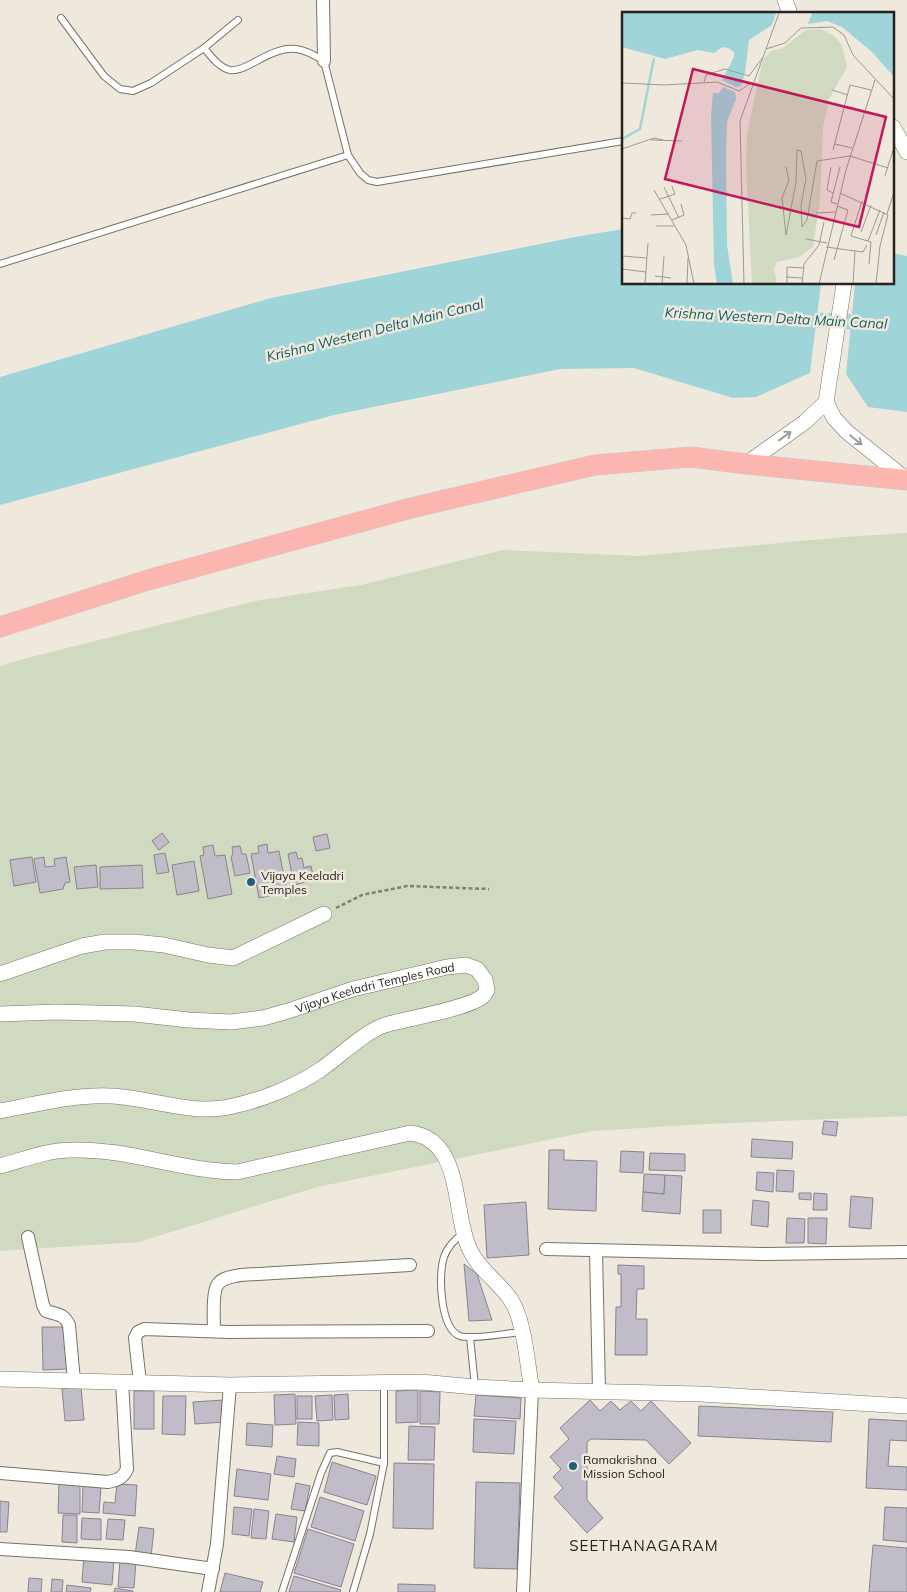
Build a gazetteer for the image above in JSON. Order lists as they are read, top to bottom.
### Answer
{
  "streets": {
    "street": ["Vijaya Keeladri Temples Road"]
  },
  "districts": ["SEETHANAGARAM"],
  "water": ["Krishna Western Delta Main Canal"],
  "places": ["Vijaya Keeladri Temples", "Ramakrishna Mission School"]
}
